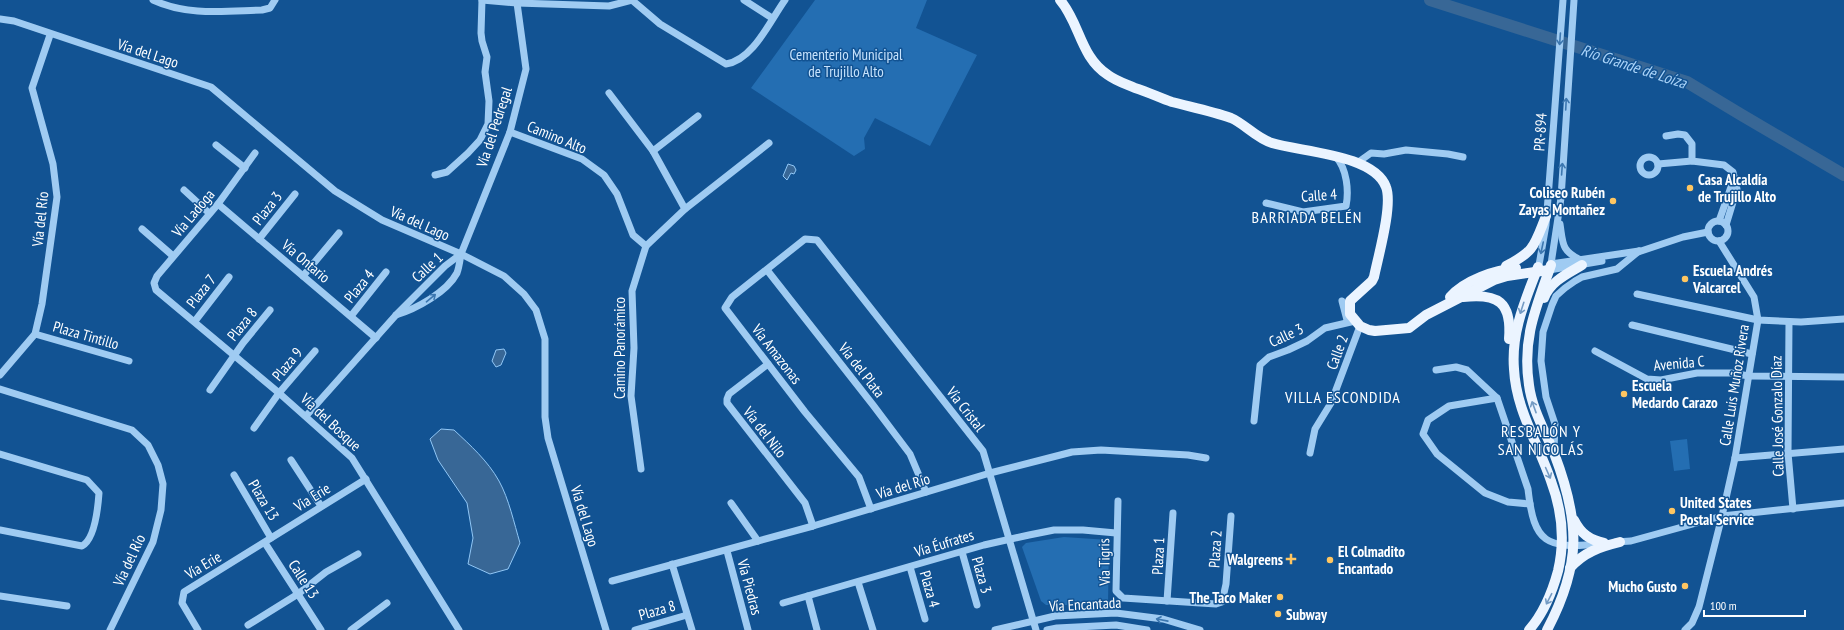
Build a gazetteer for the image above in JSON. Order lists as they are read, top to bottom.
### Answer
{
  "streets": {
    "street": [
      "Vía del Lago",
      "Vía del Pedregal",
      "PR-894",
      "Camino Alto",
      "Calle 4",
      "Plaza 3",
      "Vía Ladoga",
      "Vía del Río",
      "Vía Ontario",
      "Calle 1",
      "Plaza 4",
      "Plaza 7",
      "Plaza 8",
      "Plaza Tintillo",
      "Calle 3",
      "Camino Panorámico",
      "Calle 2",
      "Vía Amazonas",
      "Avenida C",
      "Plaza 9",
      "Vía del Plata",
      "Calle Luis Muñoz Rivera",
      "Vía Cristal",
      "Calle José Gonzalo Díaz",
      "Vía del Bosque",
      "Vía del Nilo",
      "Via Erie",
      "Plaza 13",
      "Vía Éufrates",
      "Plaza 2",
      "Plaza 1",
      "Vía Tigris",
      "Vía Erie",
      "Calle 13",
      "Vía Piedras",
      "Vía Encantada"
    ]
  },
  "crossings": [
    ["Vía del Lago", "Vía del Pedregal"],
    ["Vía del Lago", "Vía del Río"],
    ["Vía del Lago", "Calle 1"],
    ["Vía del Pedregal", "Camino Alto"],
    ["Vía del Pedregal", "Calle 1"],
    ["Camino Alto", "Camino Panorámico"],
    ["Plaza 3", "Vía Ontario"],
    ["Plaza 3", "Vía Éufrates"],
    ["Vía Ladoga", "Vía Ontario"],
    ["Vía Ladoga", "Vía del Bosque"],
    ["Vía del Río", "Plaza Tintillo"],
    ["Vía del Río", "Vía Amazonas"],
    ["Vía del Río", "Vía del Plata"],
    ["Vía del Río", "Vía Cristal"],
    ["Vía del Río", "Vía del Nilo"],
    ["Vía del Río", "Vía Piedras"],
    ["Vía Ontario", "Calle 1"],
    ["Vía Ontario", "Plaza 4"],
    ["Calle 1", "Vía del Bosque"],
    ["Plaza 4", "Vía Éufrates"],
    ["Plaza 7", "Vía del Bosque"],
    ["Plaza 8", "Vía del Bosque"],
    ["Calle 3", "Calle 2"],
    ["Vía Amazonas", "Vía del Plata"],
    ["Vía Amazonas", "Vía Cristal"],
    ["Vía Amazonas", "Vía del Nilo"],
    ["Avenida C", "Calle Luis Muñoz Rivera"],
    ["Avenida C", "Calle José Gonzalo Díaz"],
    ["Plaza 9", "Vía del Bosque"],
    ["Vía Cristal", "Vía Éufrates"],
    ["Vía Cristal", "Vía Encantada"],
    ["Vía del Bosque", "Via Erie"],
    ["Via Erie", "Plaza 13"],
    ["Via Erie", "Vía Erie"],
    ["Plaza 13", "Vía Erie"],
    ["Vía Éufrates", "Vía Tigris"],
    ["Plaza 2", "Vía Tigris"],
    ["Plaza 1", "Vía Tigris"],
    ["Vía Erie", "Calle 13"]
  ],
  "districts": ["BARRIADA BELÉN", "VILLA ESCONDIDA", "RESBALÓN Y SAN NICOLÁS"],
  "water": ["Río Grande de Loíza"],
  "parks": ["Cementerio Municipal de Trujillo Alto"],
  "places": {
    "other": [
      "Casa Alcaldía de Trujillo Alto",
      "Coliseo Rubén Zayas Montañez",
      "Escuela Andrés Valcarcel",
      "Escuela Medardo Carazo",
      "United States Postal Service",
      "El Colmadito Encantado",
      "Mucho Gusto",
      "The Taco Maker",
      "Subway"
    ],
    "health": ["Walgreens"]
  },
  "scale_bar": "100 m"
}
